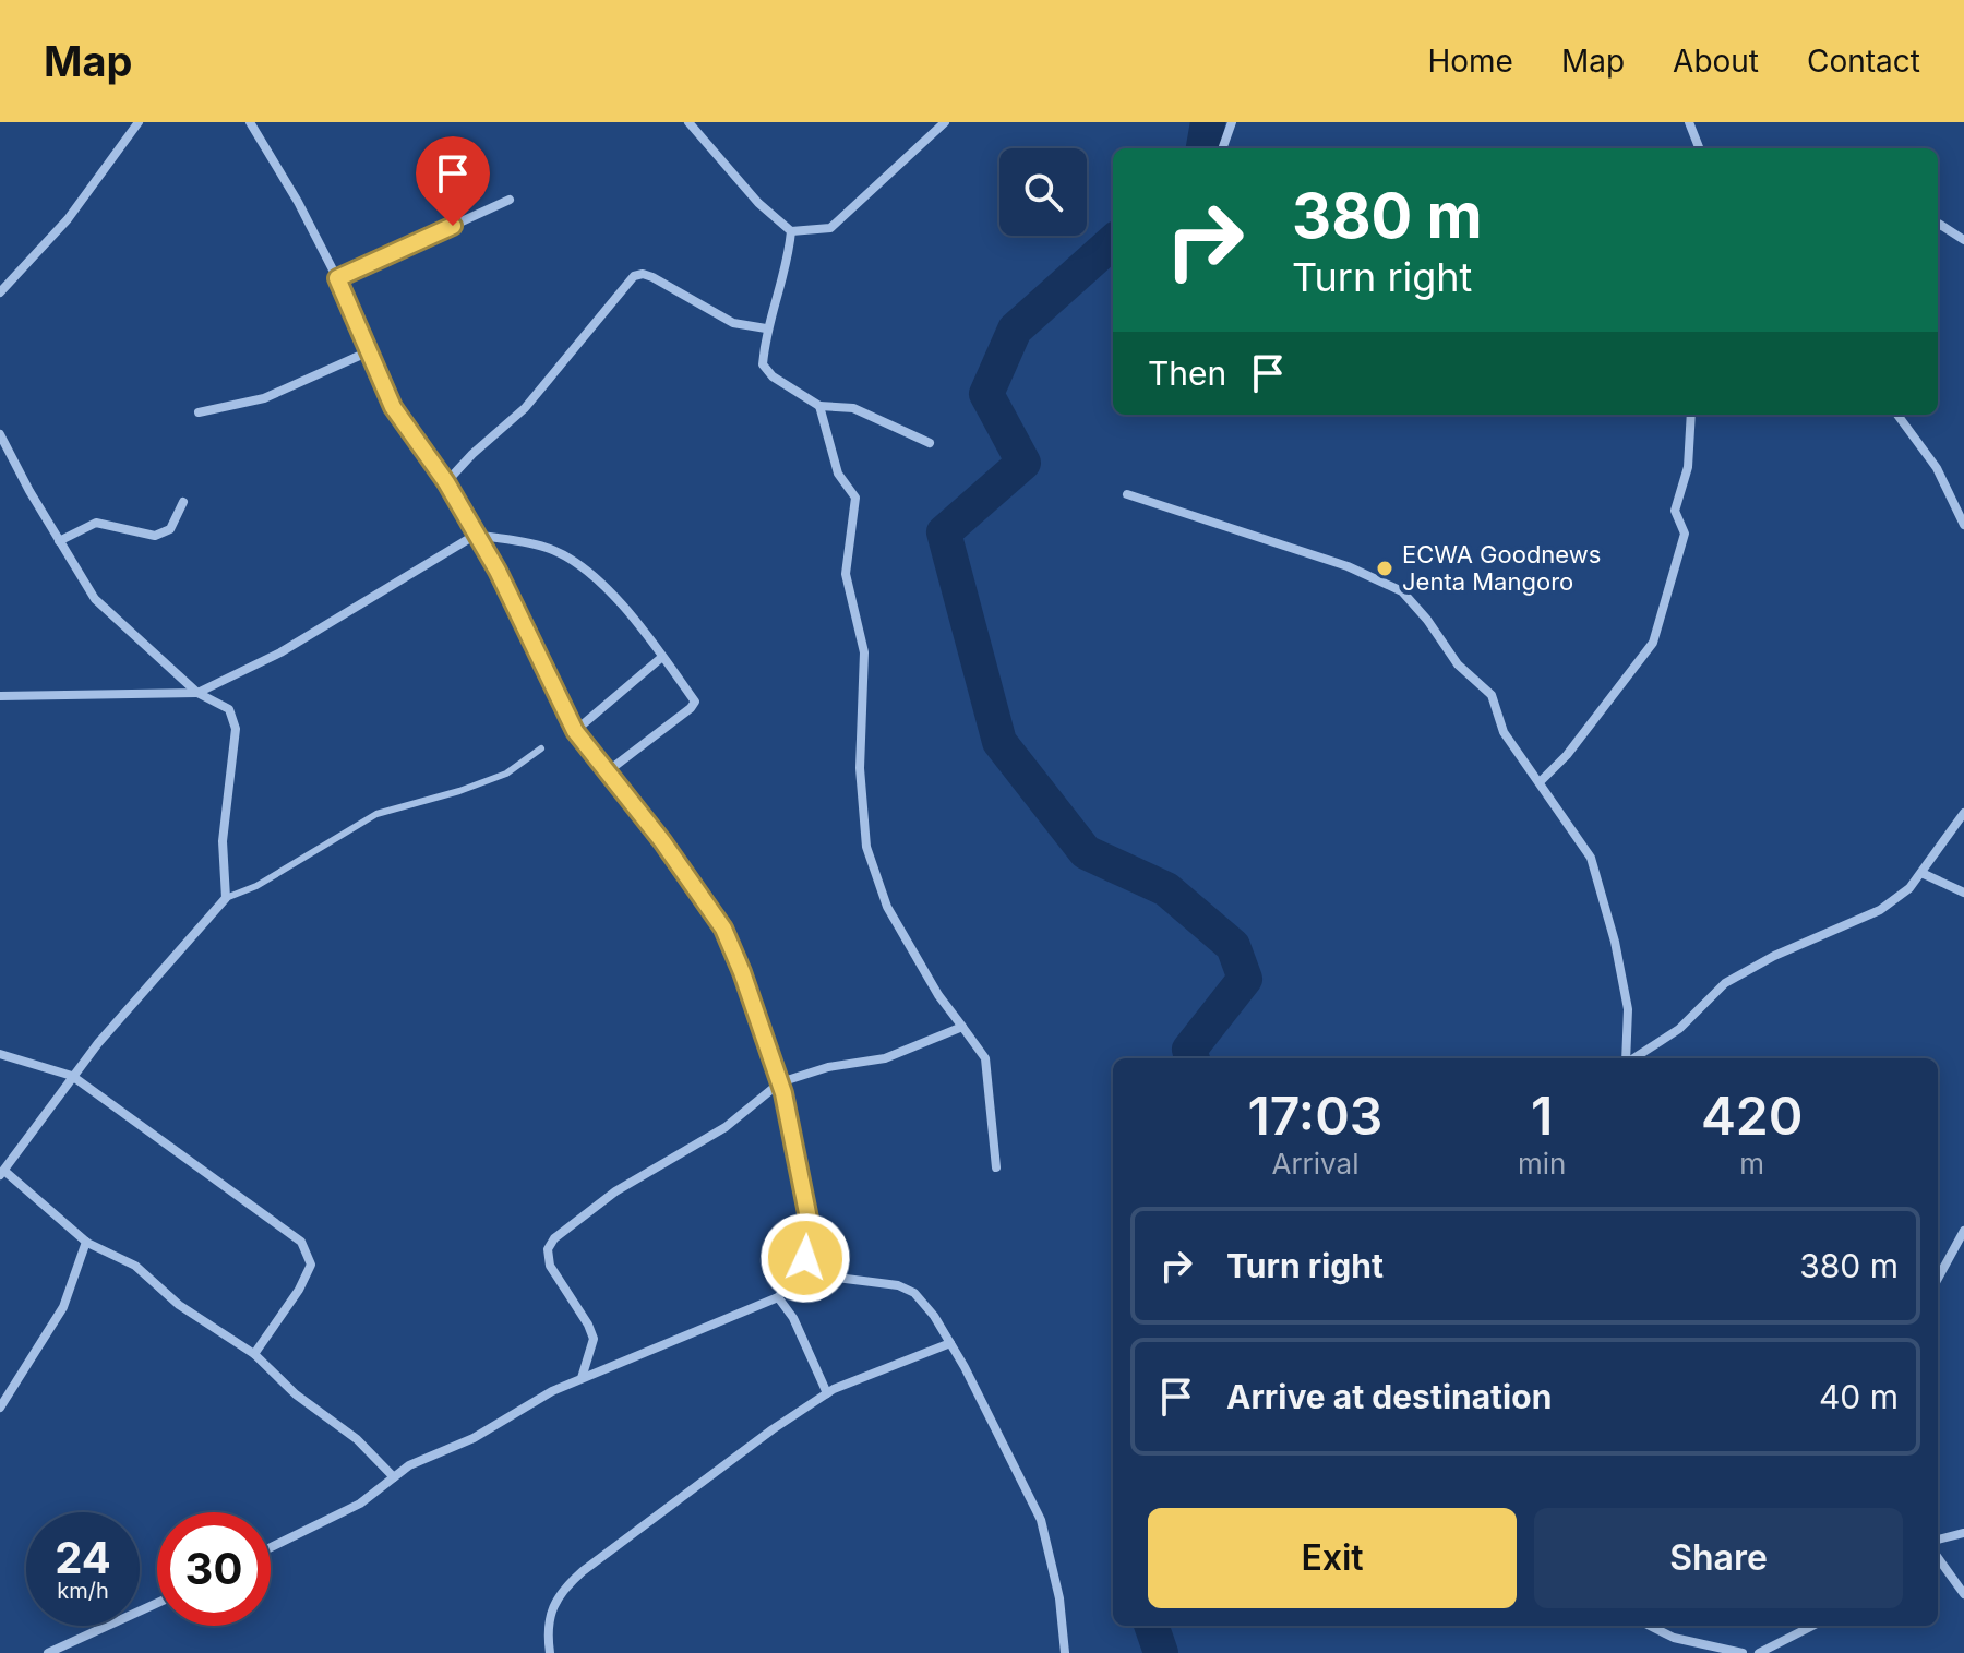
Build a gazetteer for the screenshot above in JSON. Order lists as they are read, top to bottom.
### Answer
{
  "places": ["ECWA Goodnews Jenta Mangoro"],
  "page": {
    "header": "Map",
    "nav": [
      "Home",
      "Map",
      "About",
      "Contact"
    ],
    "turn": ["380 m", "Turn right"],
    "then": "Then",
    "eta": [
      "17:03",
      "Arrival",
      "1",
      "min",
      "420",
      "m"
    ],
    "list": [
      {
        "name": "Turn right",
        "value": "380 m"
      },
      {
        "name": "Arrive at destination",
        "value": "40 m"
      }
    ],
    "buttons": ["Exit", "Share"],
    "speed": "24 km/h",
    "limit": "30"
  }
}
